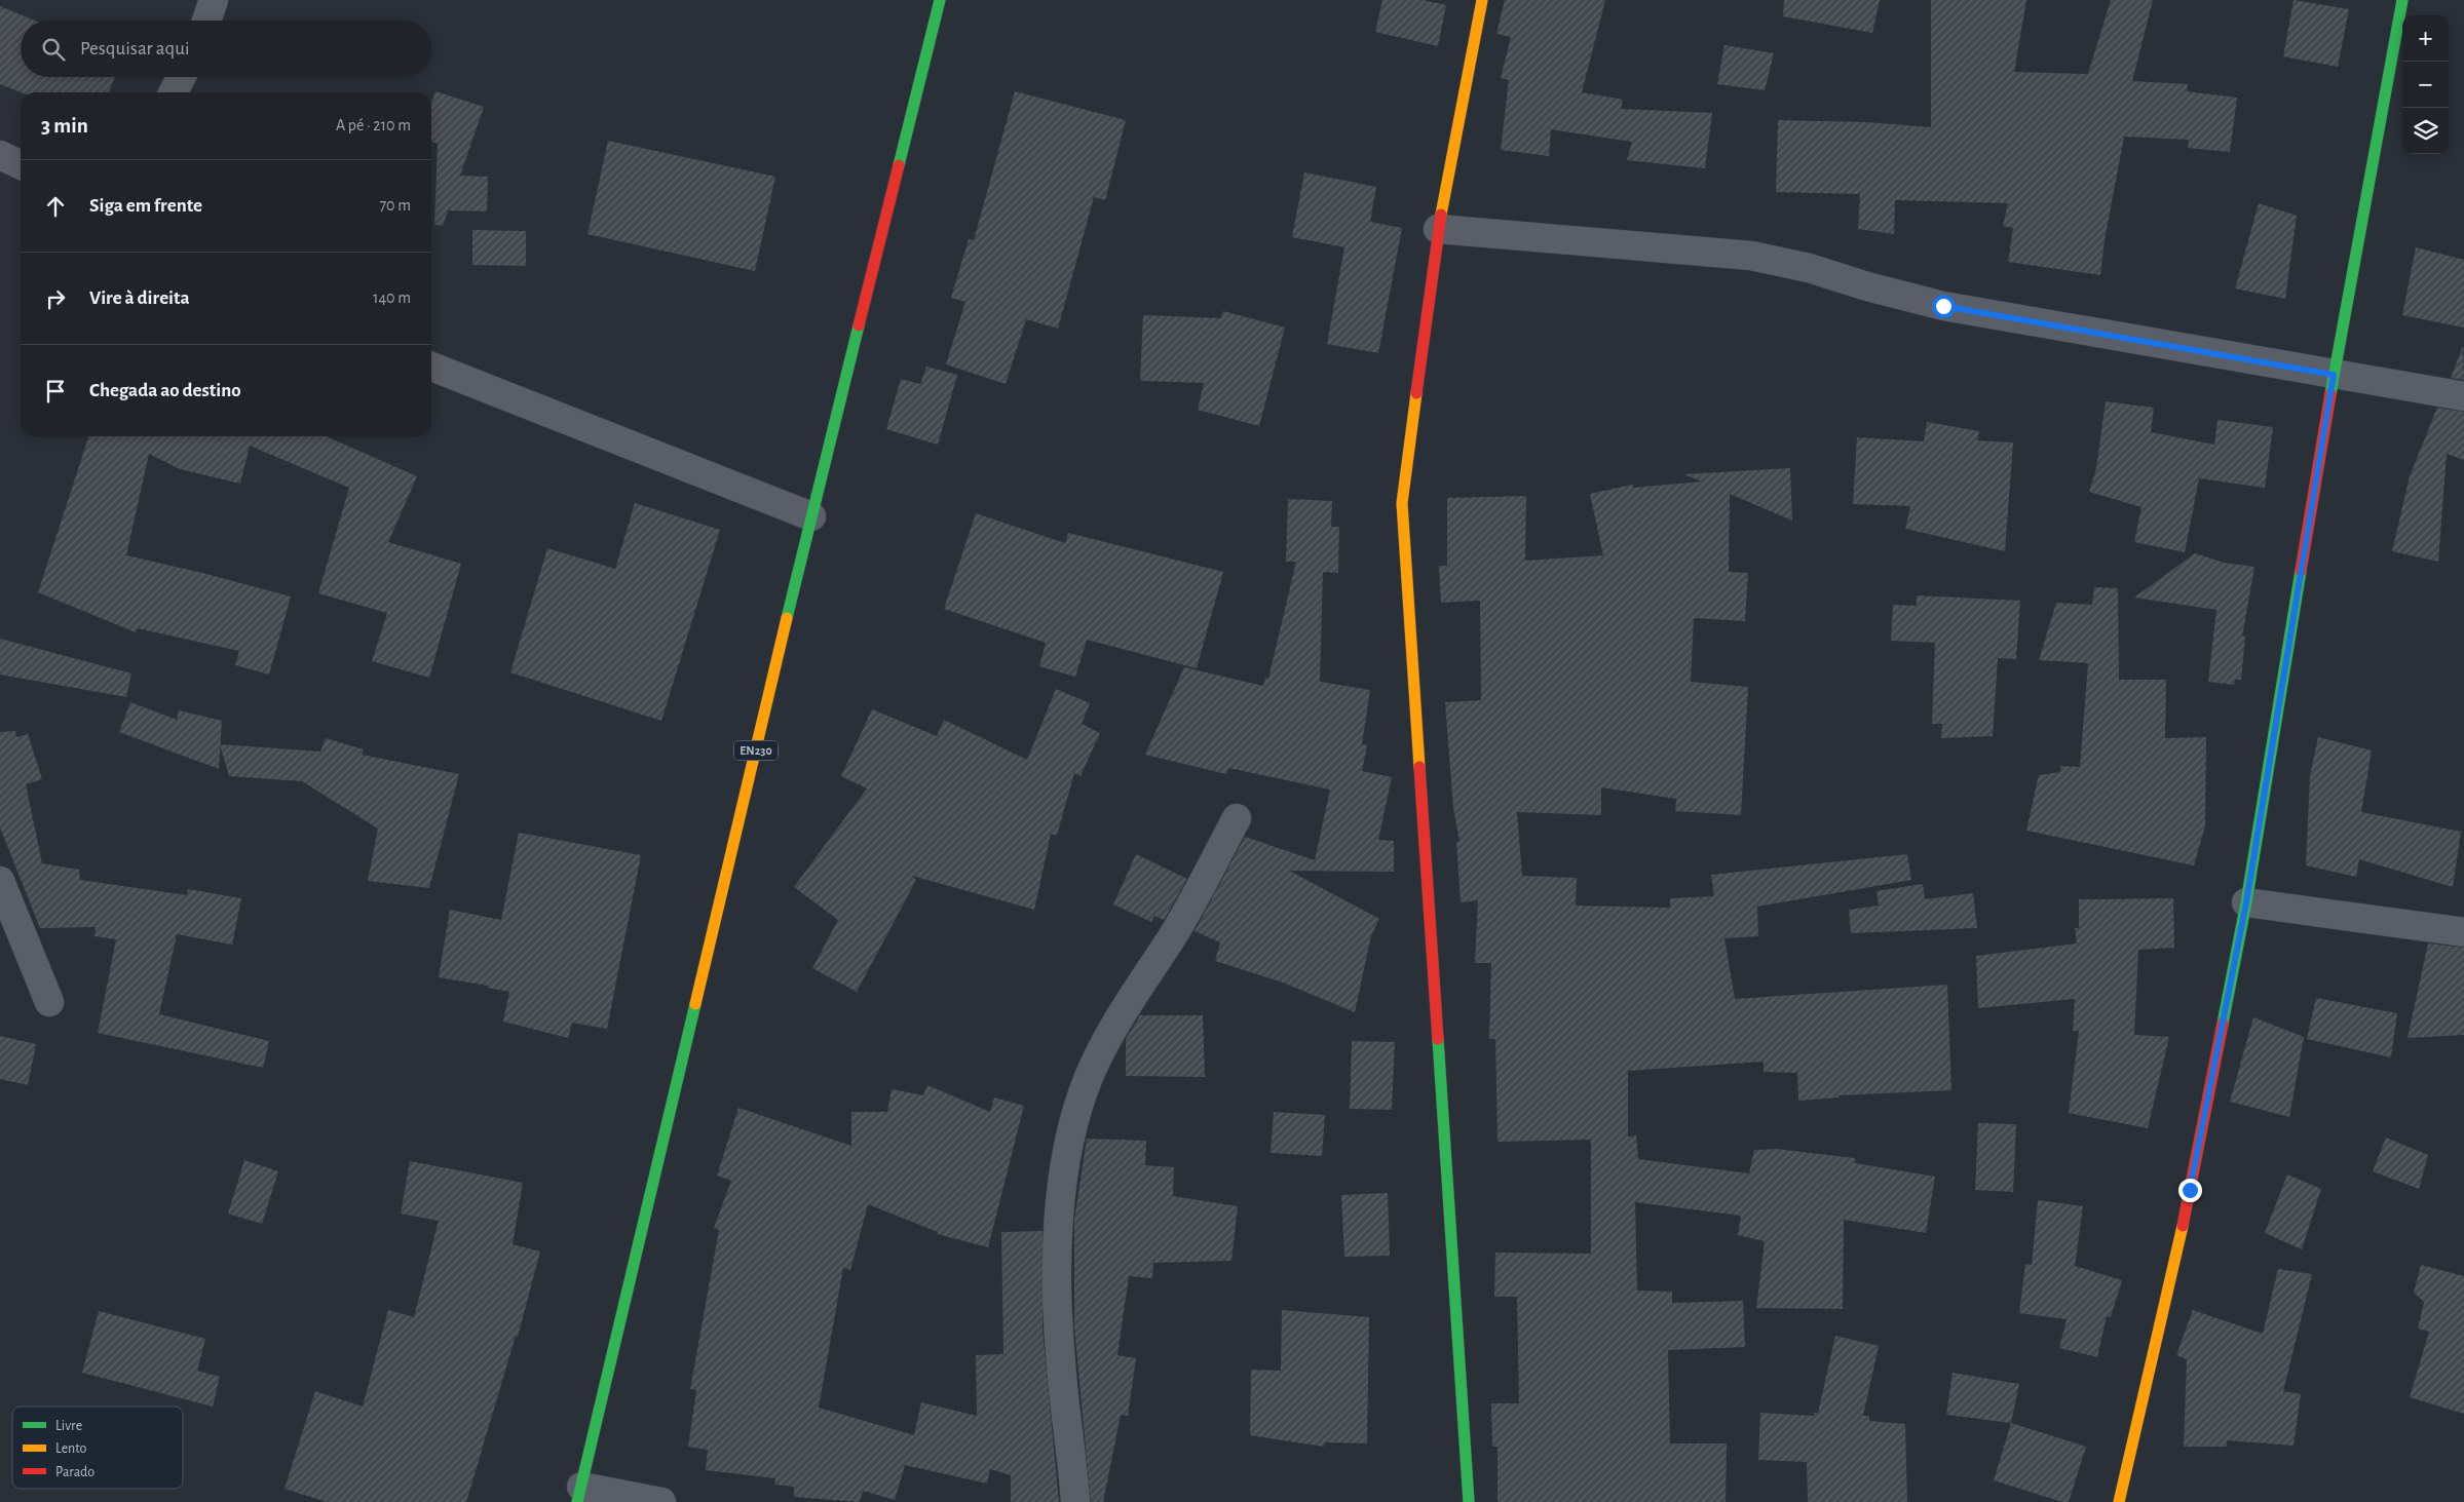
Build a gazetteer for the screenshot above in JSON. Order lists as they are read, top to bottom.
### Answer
{
  "streets": {
    "street": ["EN230"]
  },
  "legend": ["Livre", "Lento", "Parado"],
  "page": {
    "map_buttons": ["+", "−"],
    "search": "Pesquisar aqui",
    "heading": ["3 min", "A pé · 210 m"],
    "list": [
      ["Siga em frente", "70 m"],
      ["Vire à direita", "140 m"],
      "Chegada ao destino"
    ]
  }
}
